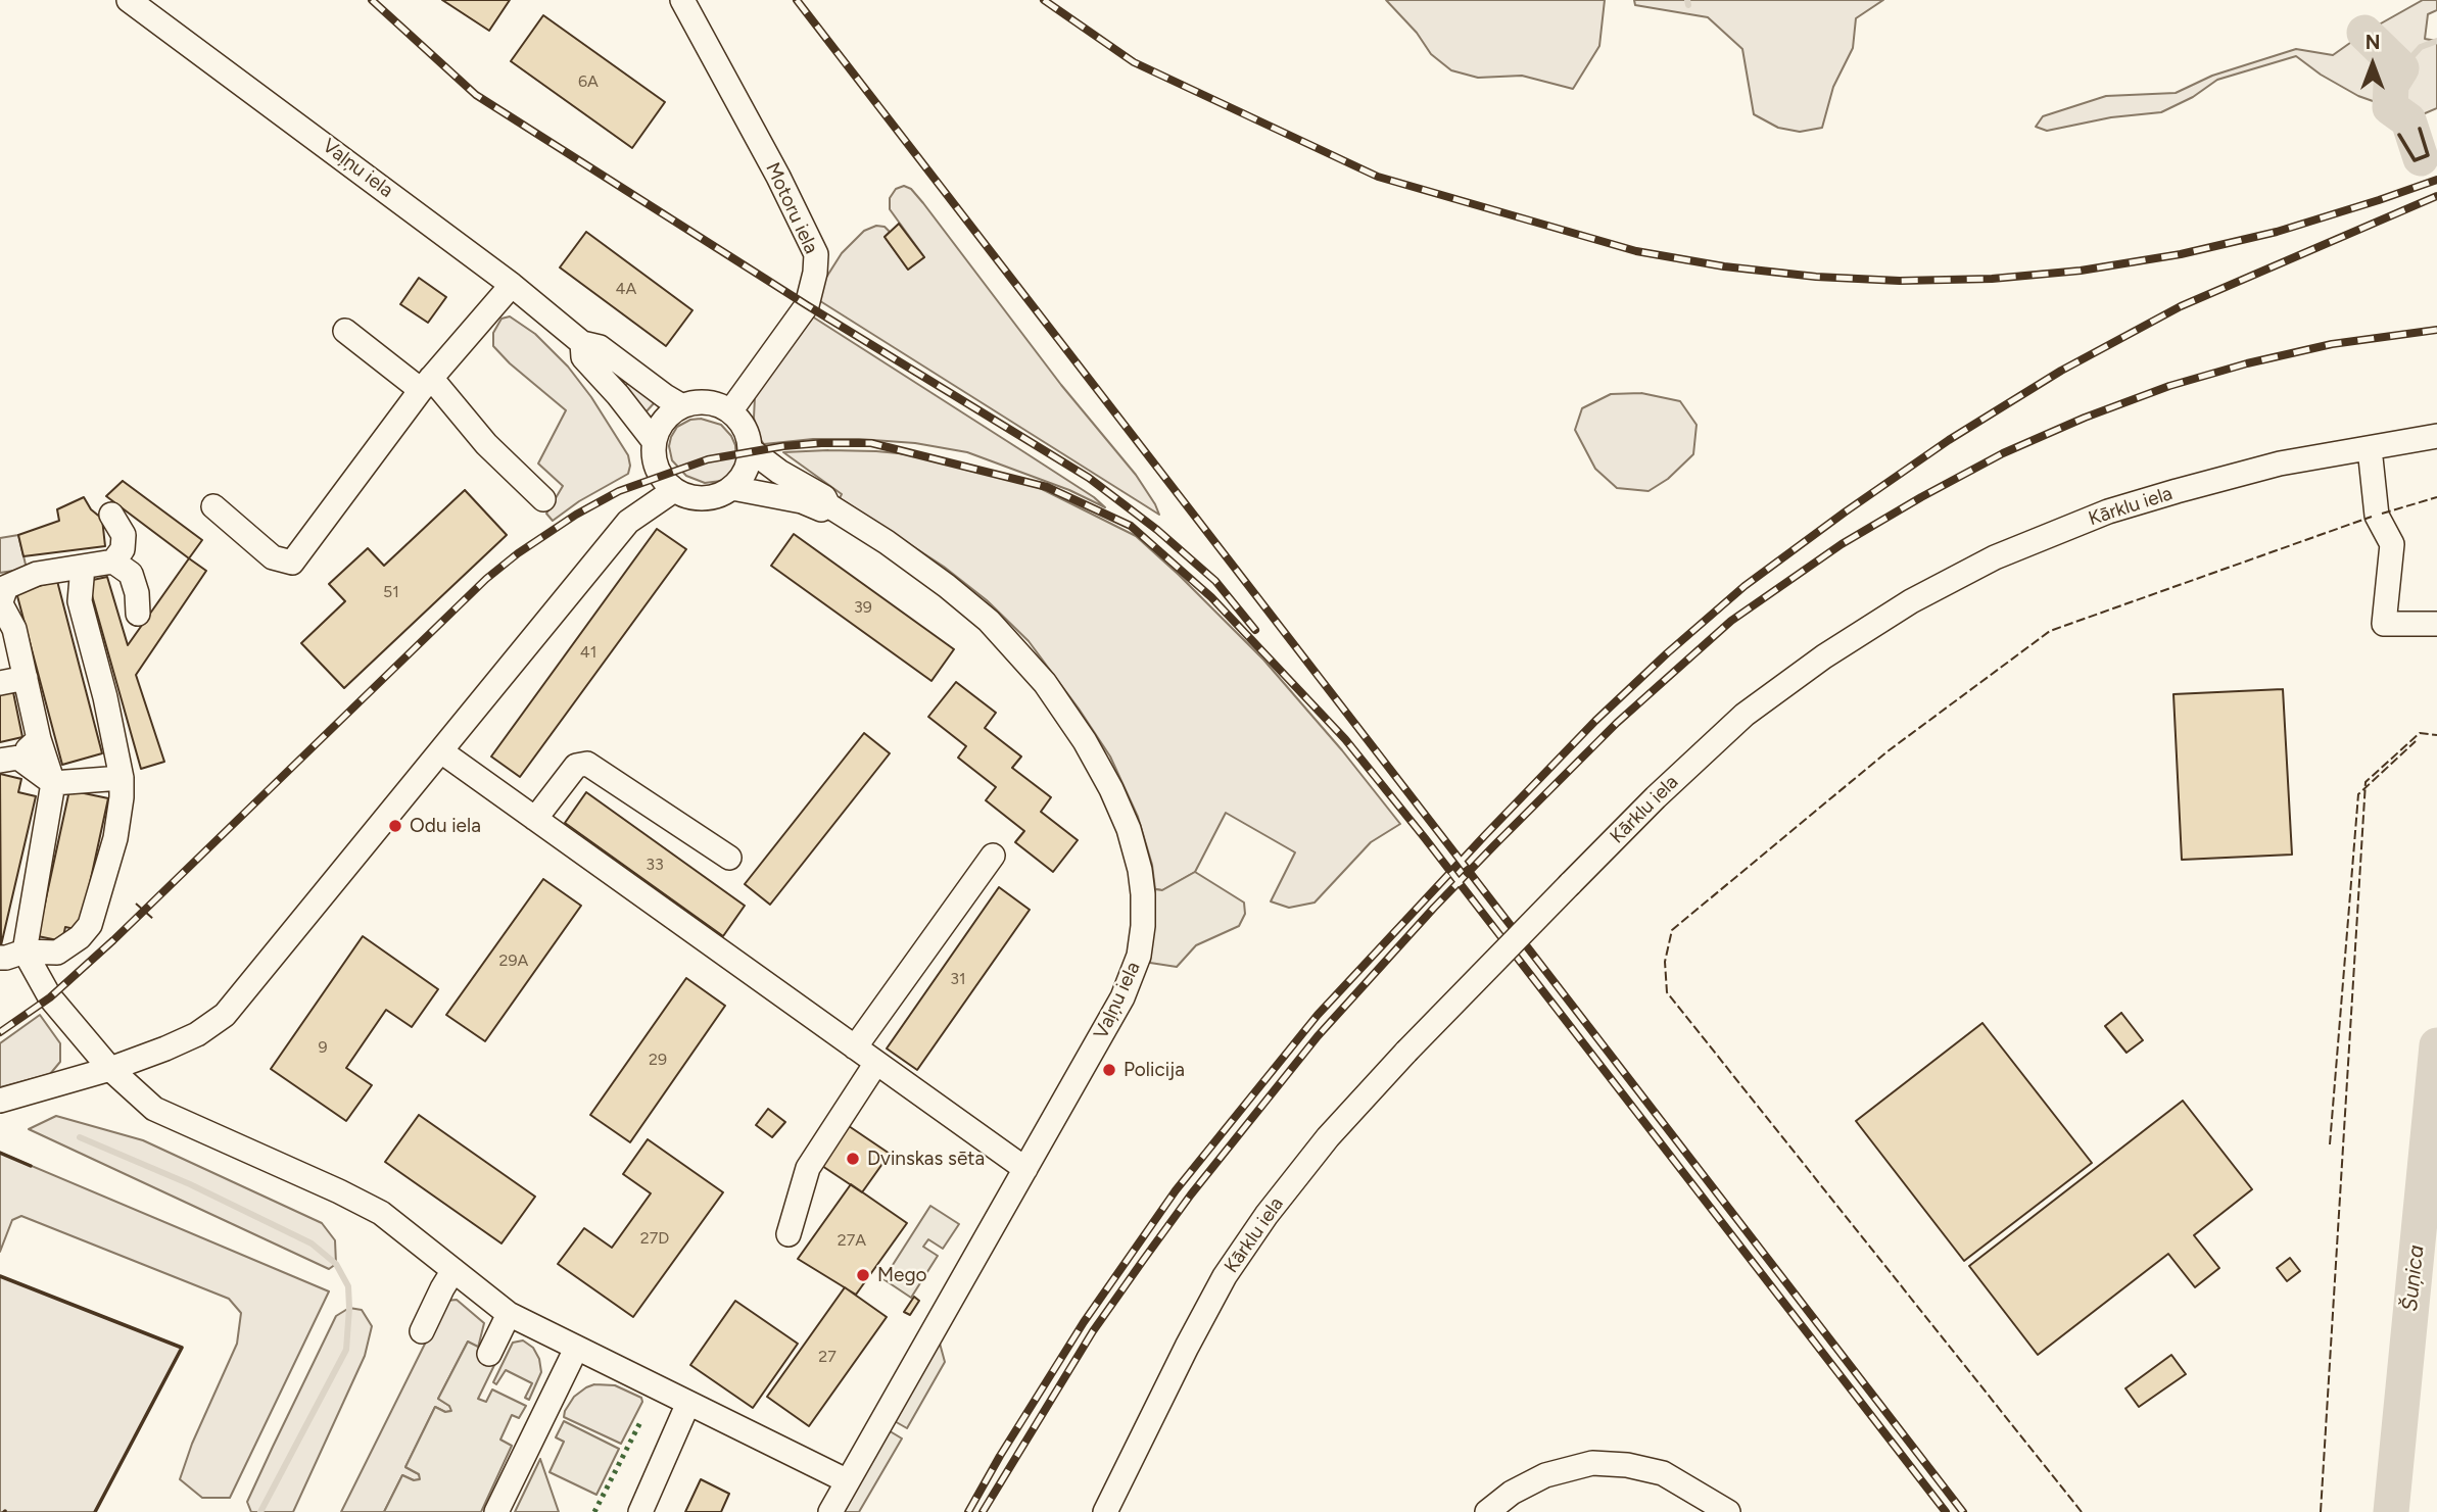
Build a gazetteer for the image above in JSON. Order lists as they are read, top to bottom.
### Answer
{
  "streets": {
    "street": ["Vaļņu iela", "Motoru iela", "Kārklu iela"]
  },
  "crossings": [
    ["Vaļņu iela", "Motoru iela"]
  ],
  "water": ["Šuņica"],
  "places": [
    "Odu iela",
    "Policija",
    "Dvinskas sēta",
    "Mego"
  ],
  "house_numbers": [
    "6A",
    "4A",
    "51",
    "39",
    "41",
    "33",
    "29A",
    "31",
    "9",
    "29",
    "27D",
    "27A",
    "27"
  ],
  "north": "top"
}
